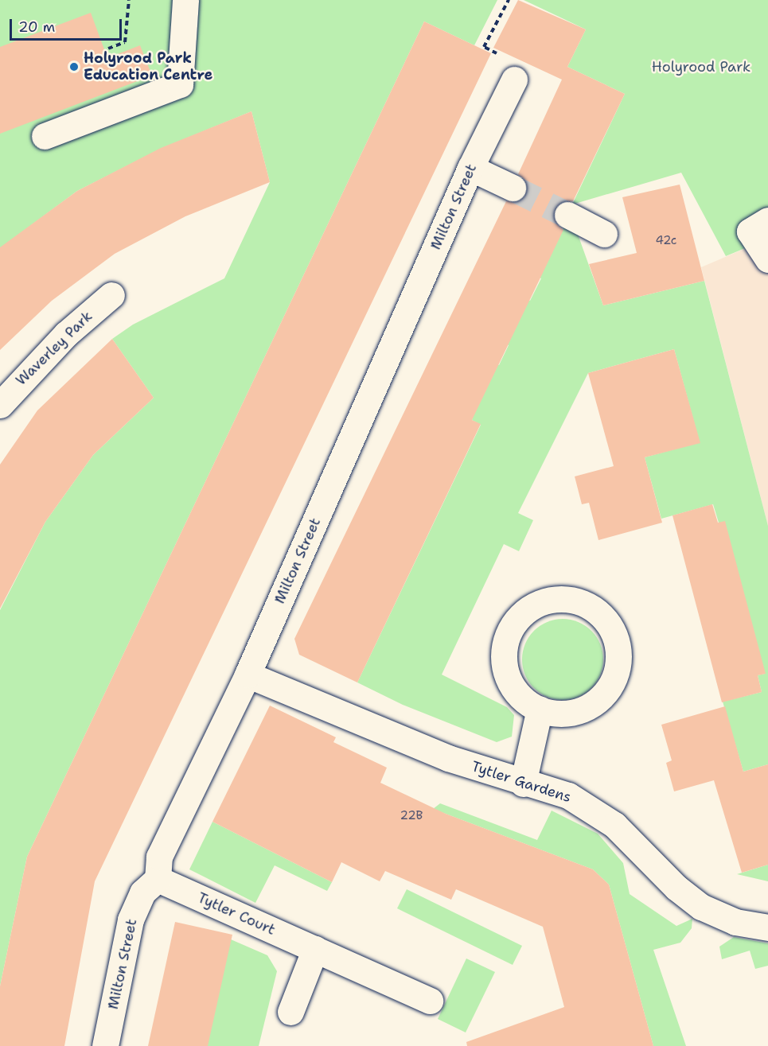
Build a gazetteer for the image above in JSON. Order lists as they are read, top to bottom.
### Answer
{
  "streets": {
    "street": [
      "Milton Street",
      "Waverley Park",
      "Tytler Gardens",
      "Tytler Court"
    ]
  },
  "crossings": [
    ["Milton Street", "Tytler Gardens"],
    ["Milton Street", "Tytler Court"]
  ],
  "parks": ["Holyrood Park"],
  "places": ["Holyrood Park Education Centre"],
  "house_numbers": ["42c", "22B"],
  "scale_bar": "20 m"
}
